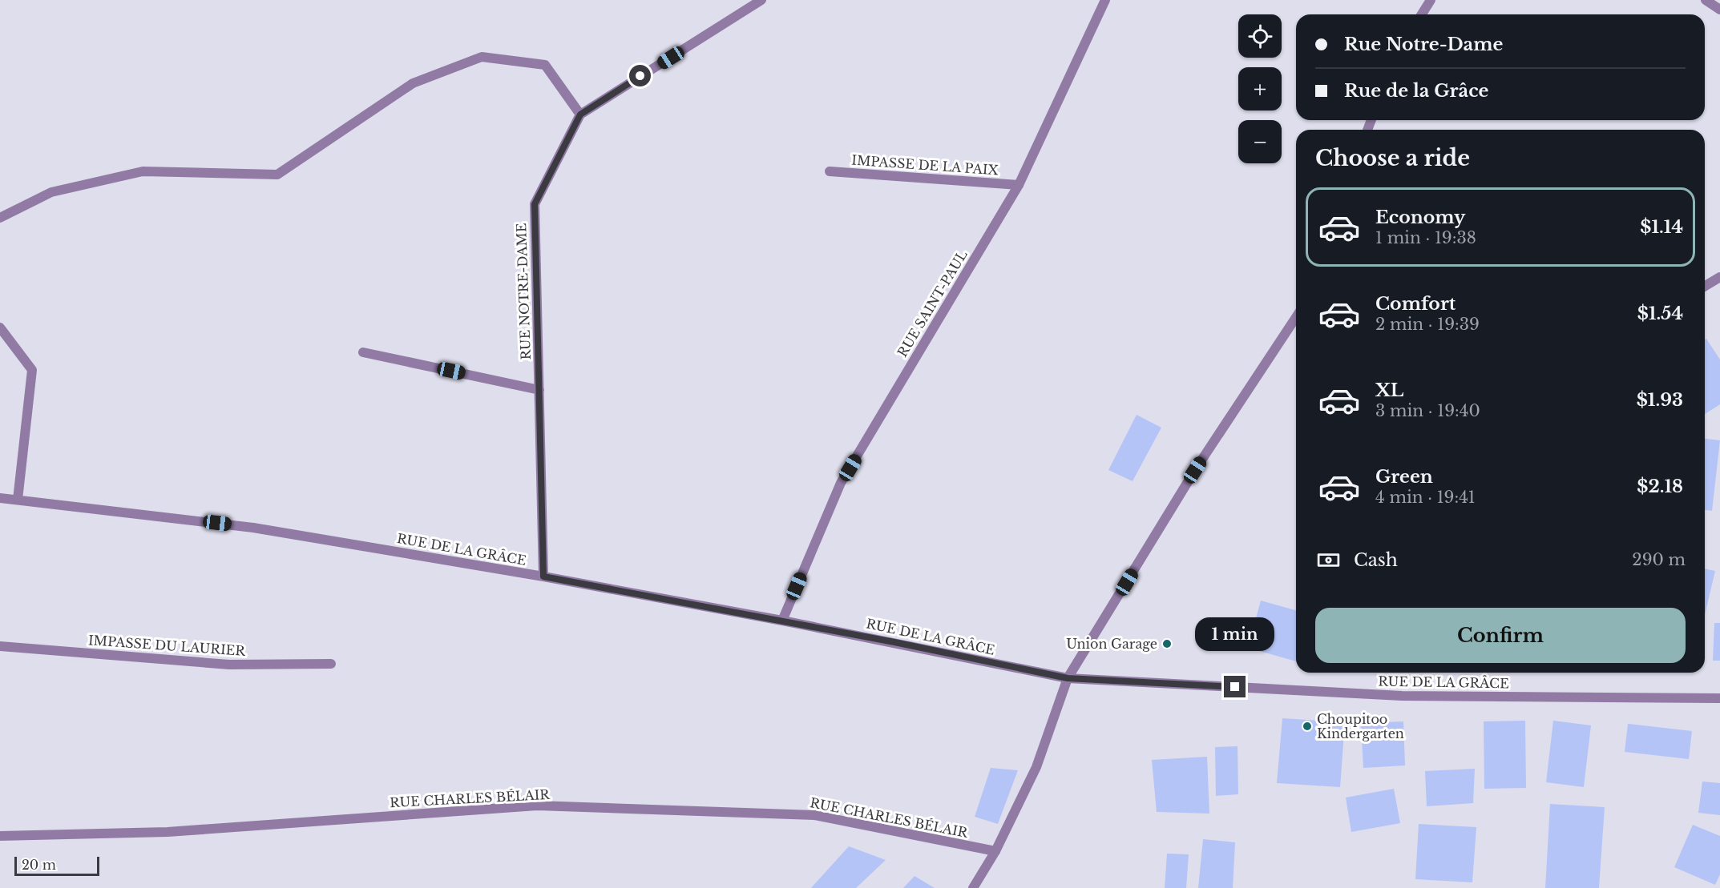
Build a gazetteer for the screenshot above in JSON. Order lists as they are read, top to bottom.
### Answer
{
  "streets": {
    "street": [
      "IMPASSE DE LA PAIX",
      "RUE NOTRE-DAME",
      "RUE SAINT-PAUL",
      "RUE DE LA GRÂCE",
      "IMPASSE DU LAURIER",
      "RUE CHARLES BÉLAIR"
    ]
  },
  "crossings": [
    ["IMPASSE DE LA PAIX", "RUE SAINT-PAUL"],
    ["RUE NOTRE-DAME", "RUE DE LA GRÂCE"],
    ["RUE SAINT-PAUL", "RUE DE LA GRÂCE"]
  ],
  "places": ["Union Garage", "Choupitoo Kindergarten"],
  "scale_bar": "20 m",
  "page": {
    "map_buttons": ["+", "−"],
    "banner": ["Rue Notre-Dame", "Rue de la Grâce"],
    "heading": "Choose a ride",
    "list": [
      {
        "name": "Economy",
        "note": "1 min · 19:38",
        "value": "$1.14"
      },
      {
        "name": "Comfort",
        "note": "2 min · 19:39",
        "value": "$1.54"
      },
      {
        "name": "XL",
        "note": "3 min · 19:40",
        "value": "$1.93"
      },
      {
        "name": "Green",
        "note": "4 min · 19:41",
        "value": "$2.18"
      }
    ],
    "pay": ["Cash", "290 m"],
    "buttons": "Confirm",
    "bubble": "1 min",
    "scale": "20 m"
  }
}
